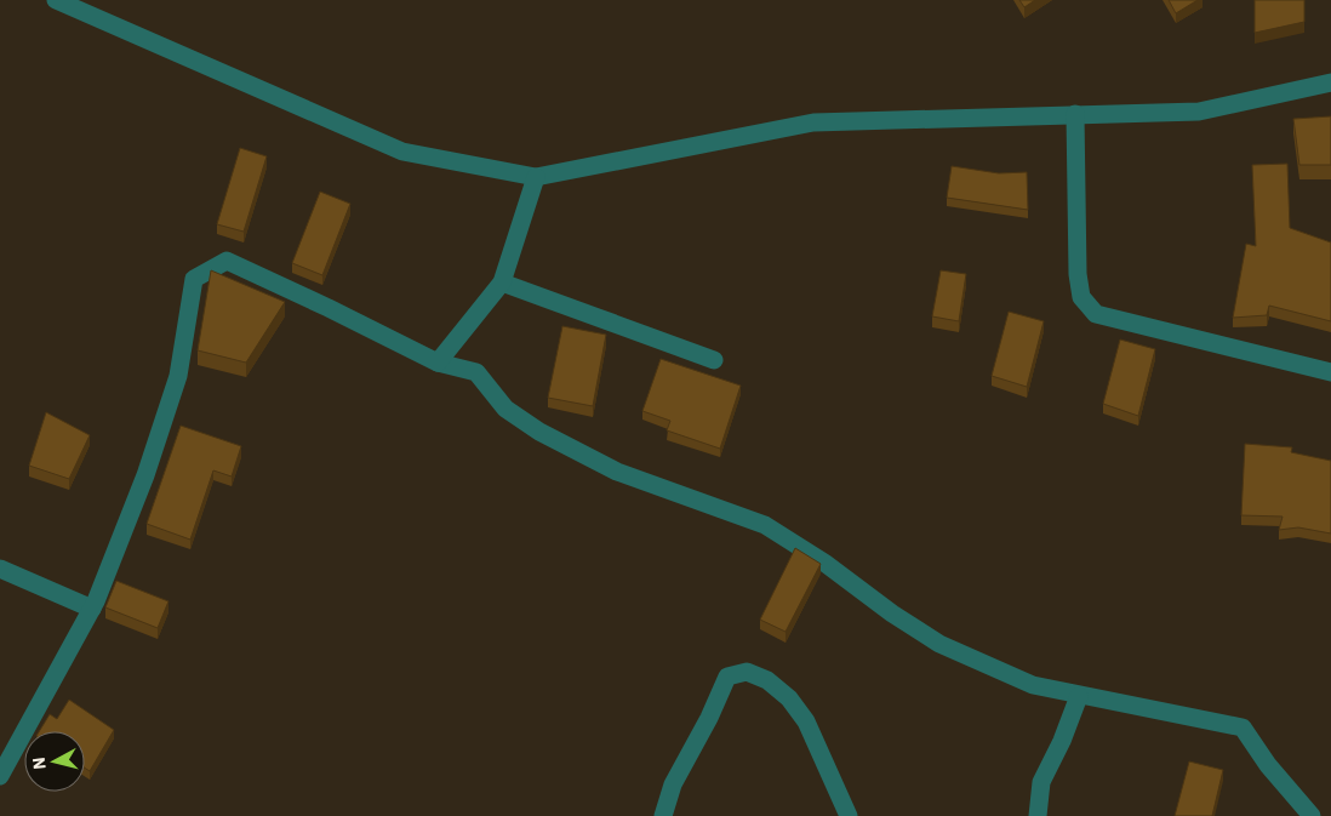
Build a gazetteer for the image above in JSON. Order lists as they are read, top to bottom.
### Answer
{
  "north": "left"
}
